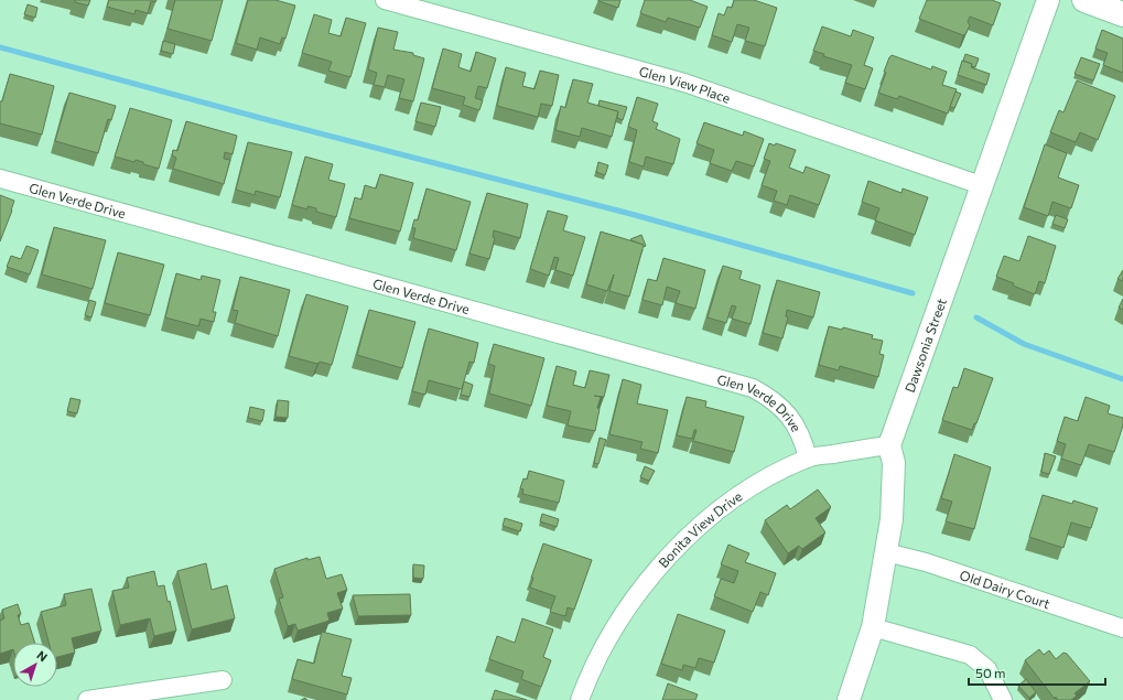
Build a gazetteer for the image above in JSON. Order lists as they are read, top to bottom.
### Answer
{
  "streets": {
    "street": [
      "Glen View Place",
      "Glen Verde Drive",
      "Dawsonia Street",
      "Bonita View Drive",
      "Old Dairy Court"
    ]
  },
  "crossings": [
    ["Glen View Place", "Dawsonia Street"],
    ["Glen Verde Drive", "Bonita View Drive"],
    ["Dawsonia Street", "Bonita View Drive"]
  ],
  "scale_bar": "50 m",
  "north": "top right"
}
